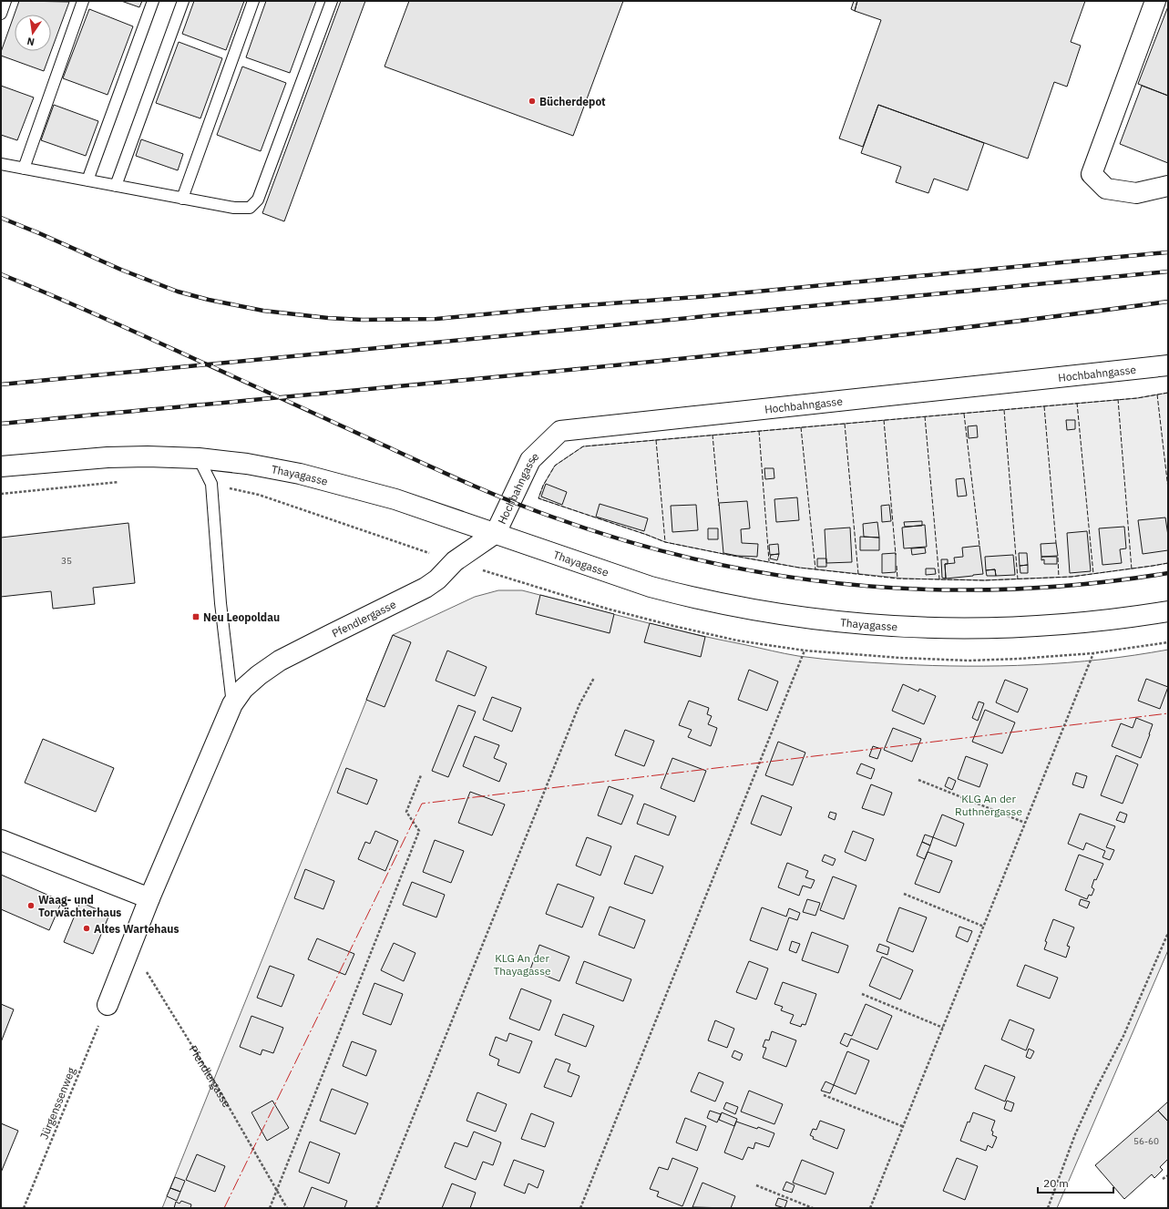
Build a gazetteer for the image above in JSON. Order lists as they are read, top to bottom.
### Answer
{
  "streets": {
    "street": ["Hochbahngasse", "Thayagasse", "Pfendlergasse"],
    "path": ["Jürgenssenweg"]
  },
  "crossings": [
    ["Hochbahngasse", "Thayagasse"],
    ["Hochbahngasse", "Pfendlergasse"],
    ["Thayagasse", "Pfendlergasse"],
    ["Pfendlergasse", "Jürgenssenweg"]
  ],
  "parks": ["KLG An der Ruthnergasse", "KLG An der Thayagasse"],
  "places": {
    "other": ["Bücherdepot", "Waag- und Torwächterhaus", "Altes Wartehaus"],
    "transit": ["Neu Leopoldau"]
  },
  "house_numbers": ["35", "56-60"],
  "scale_bar": "20 m",
  "north": "bottom"
}
